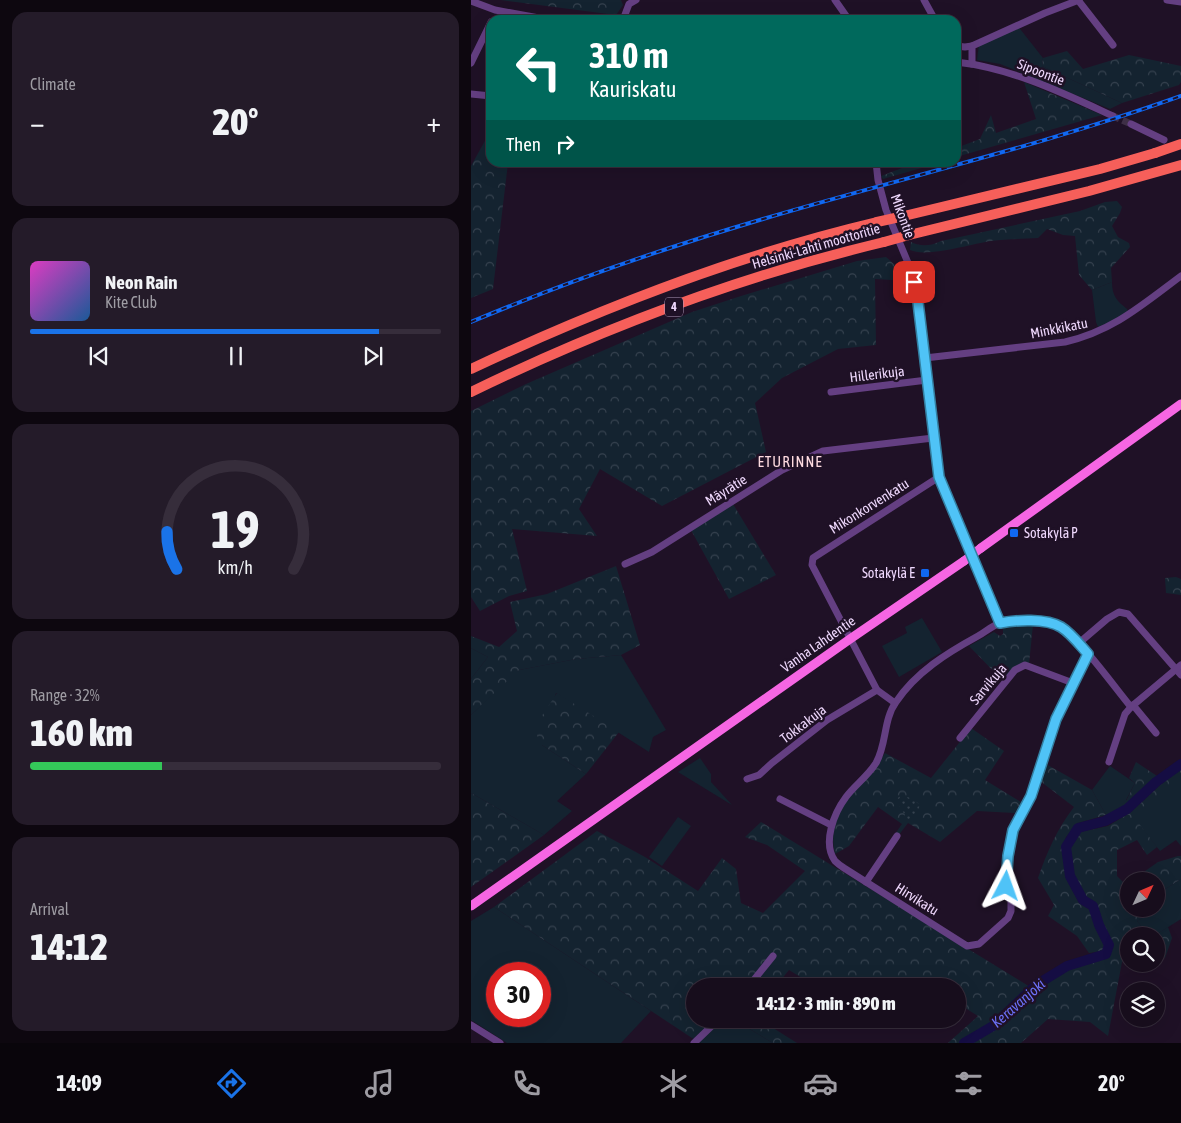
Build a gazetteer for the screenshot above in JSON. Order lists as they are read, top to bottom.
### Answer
{
  "streets": {
    "highway": ["Helsinki-Lahti moottoritie", "4"],
    "main road": ["Vanha Lahdentie"],
    "street": [
      "Sipoontie",
      "Mikontie",
      "Minkkikatu",
      "Hillerikuja",
      "Mäyrätie",
      "Mikonkorvenkatu",
      "Sarvikuja",
      "Tokkakuja",
      "Hirvikatu"
    ]
  },
  "crossings": [
    ["Mikontie", "Minkkikatu"],
    ["Mikontie", "Hillerikuja"],
    ["Mikontie", "Mäyrätie"],
    ["Mikontie", "Mikonkorvenkatu"],
    ["Mikontie", "Hirvikatu"],
    ["Mikonkorvenkatu", "Vanha Lahdentie"],
    ["Sarvikuja", "Hirvikatu"]
  ],
  "districts": ["ETURINNE"],
  "water": ["Keravanjoki"],
  "places": {
    "transit": ["Sotakylä P", "Sotakylä E"]
  },
  "north": "top right",
  "page": {
    "tile": [
      "Climate",
      ["Range · 32%", "160 km"],
      ["Arrival", "14:12"]
    ],
    "turn": ["310 m", "Kauriskatu"],
    "heat": ["−", "20°", "+"],
    "then": "Then",
    "song": ["Neon Rain", "Kite Club"],
    "limit": "30",
    "trip": "14:12 · 3 min · 890 m",
    "tabs": ["14:09", "20°"],
    "gauge": ["19", "km/h"]
  }
}
